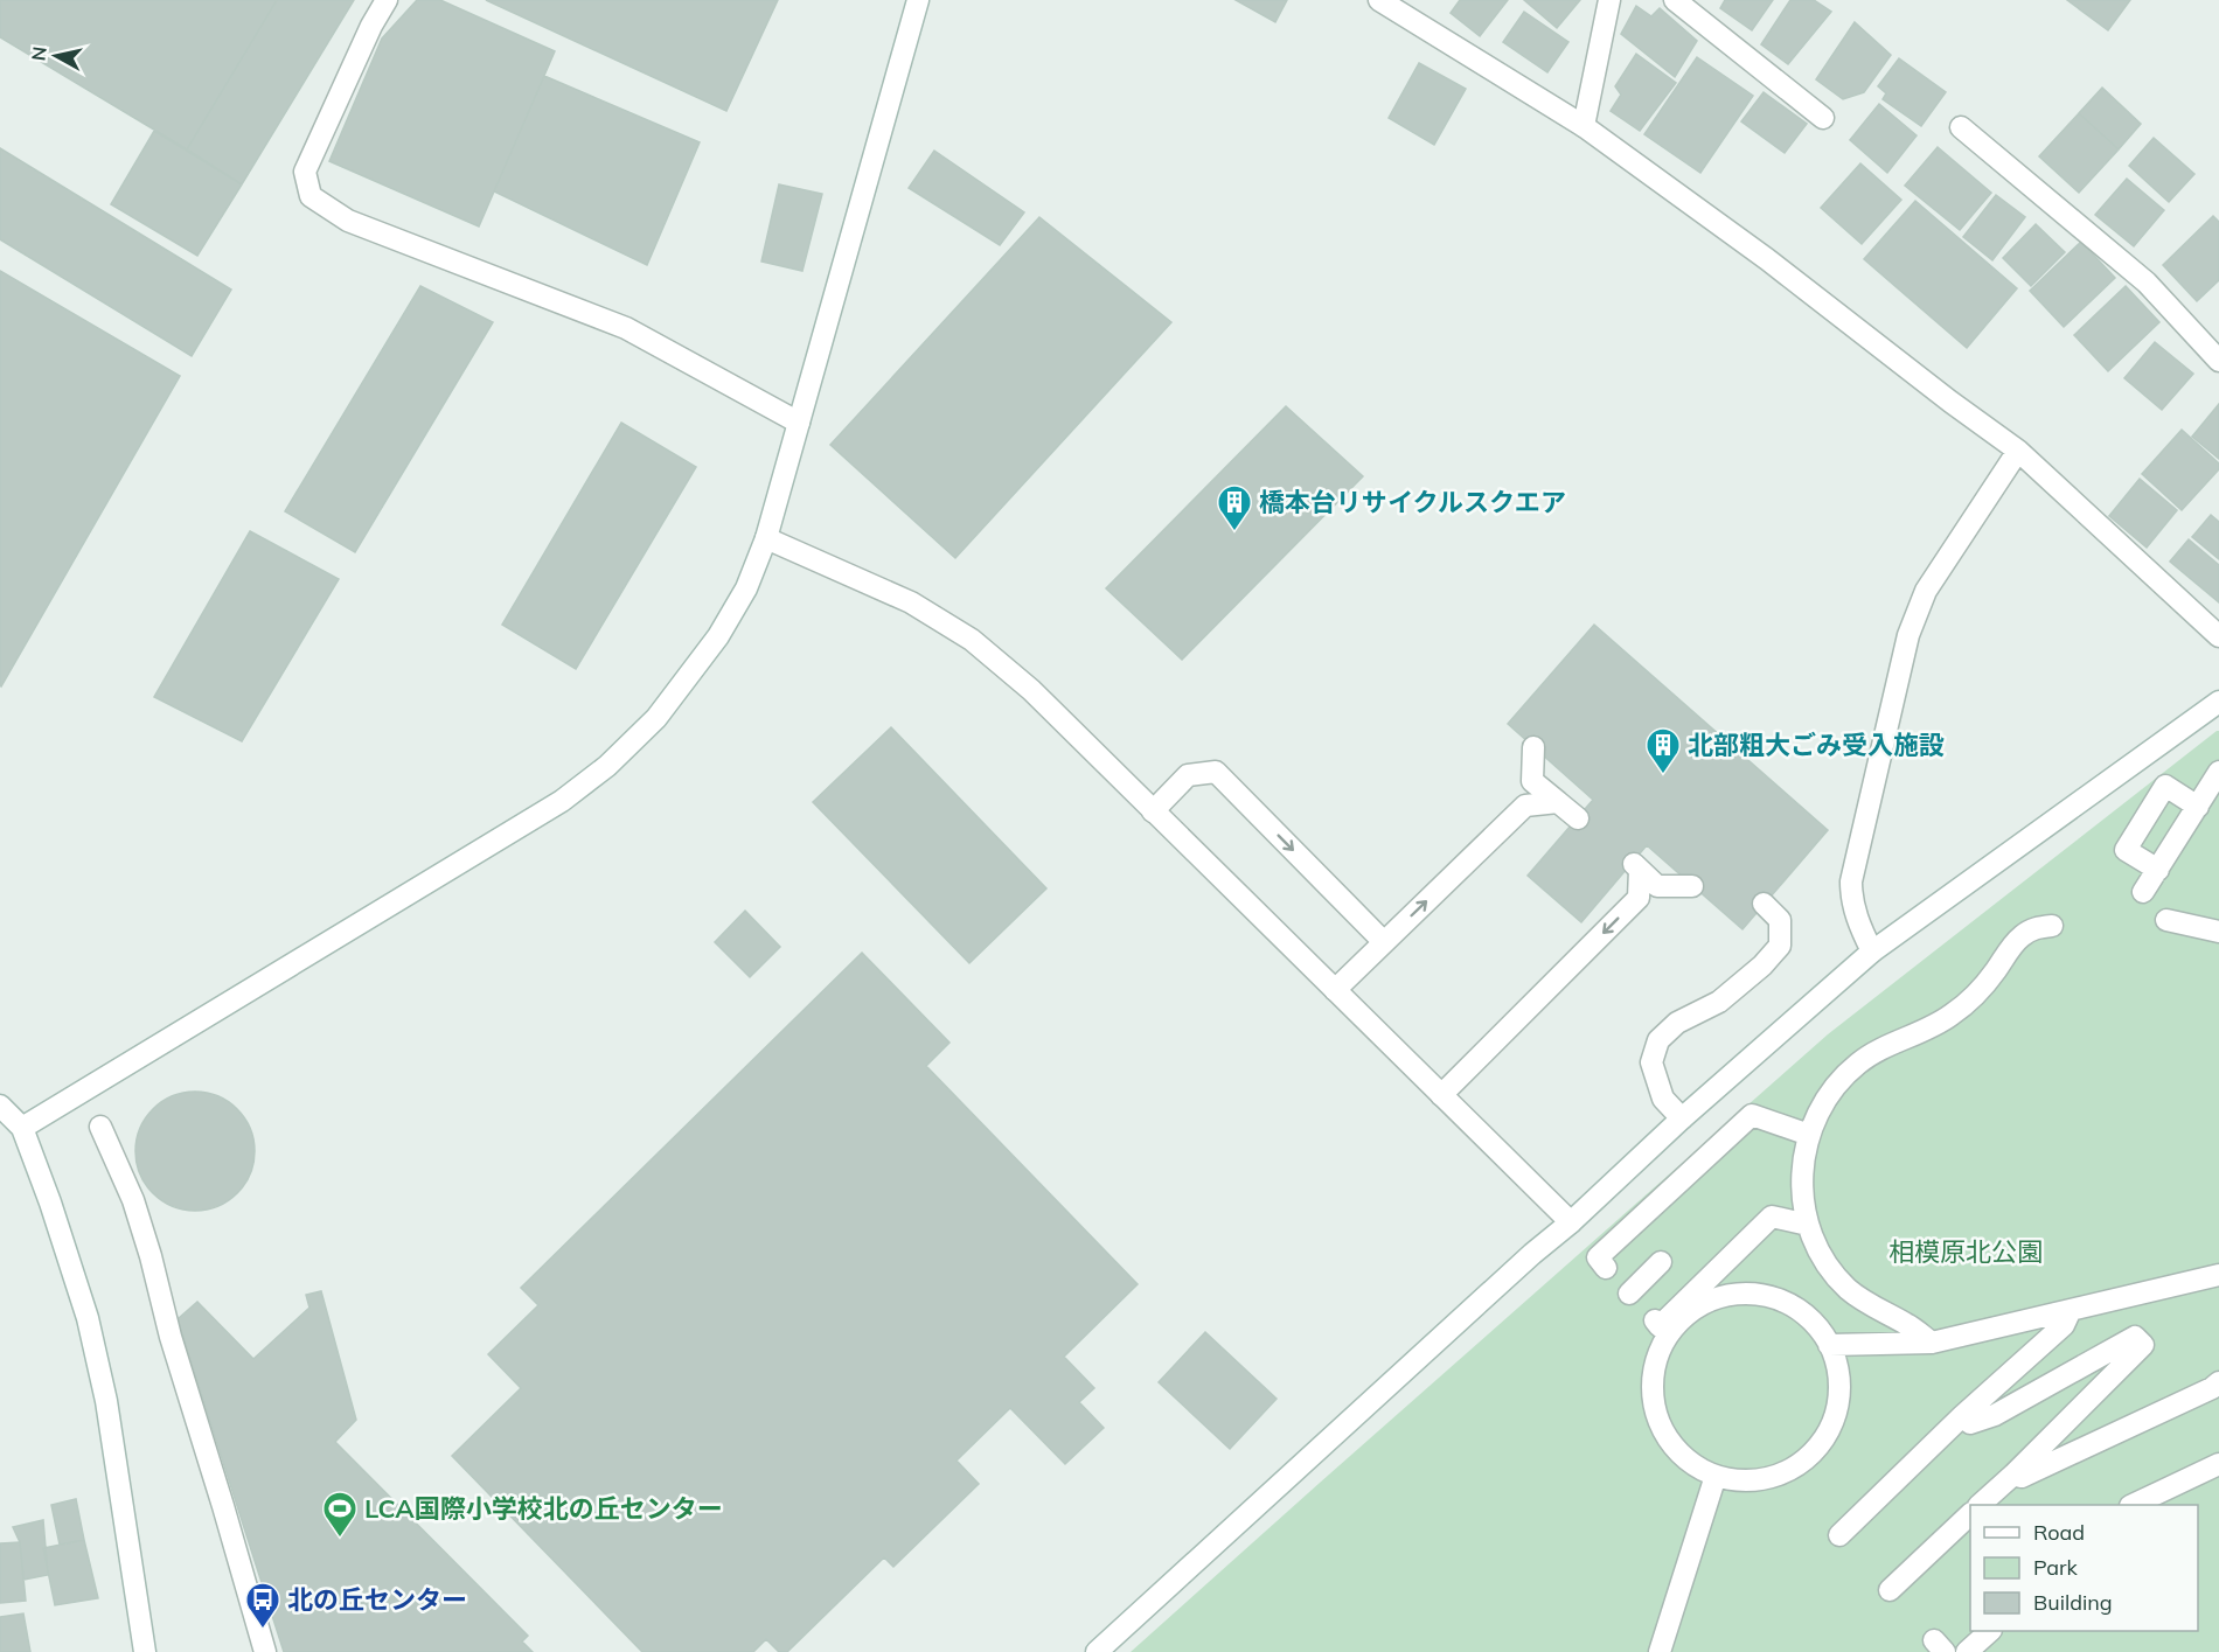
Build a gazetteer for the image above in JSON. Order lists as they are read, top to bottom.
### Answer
{
  "parks": ["相模原北公園"],
  "places": {
    "building": ["橋本台リサイクルスクエア", "北部粗大ごみ受入施設"],
    "sports": ["LCA国際小学校北の丘センター"],
    "bus stop": ["北の丘センター"]
  },
  "legend": ["Road", "Park", "Building"],
  "north": "left"
}
